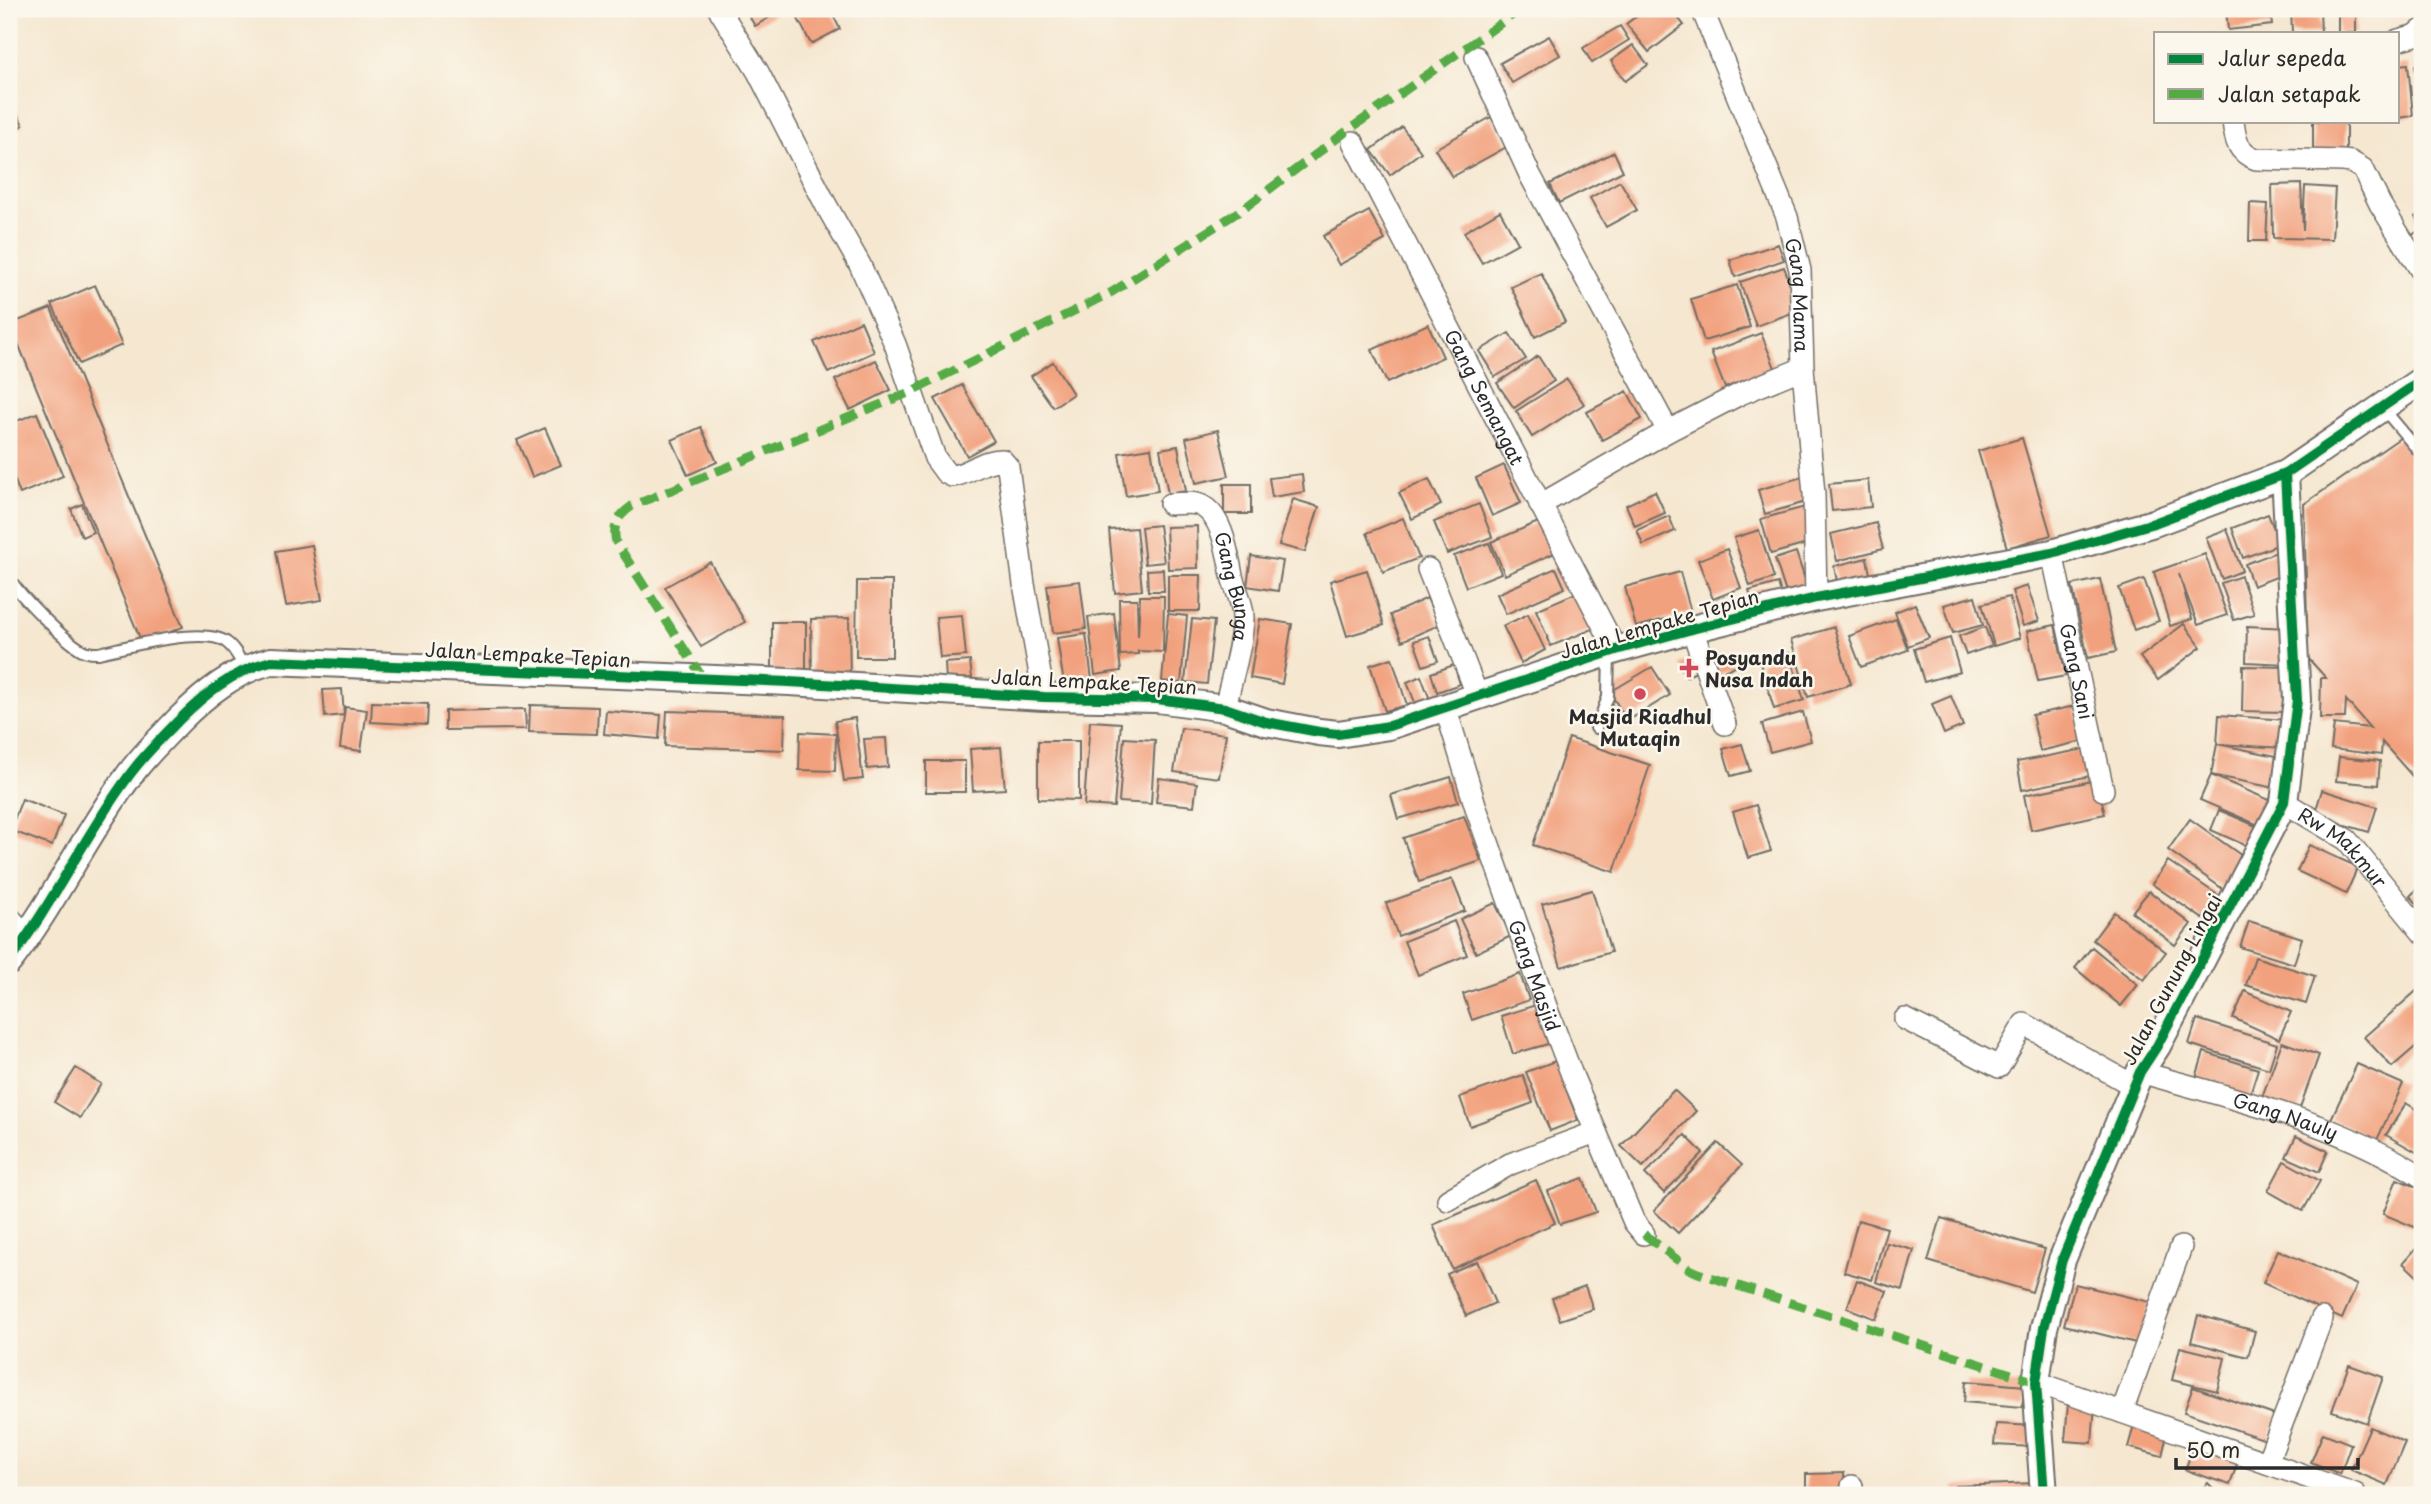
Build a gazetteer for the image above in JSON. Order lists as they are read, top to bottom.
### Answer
{
  "streets": {
    "street": [
      "Gang Mama",
      "Gang Semangat",
      "Gang Bunga",
      "Jalan Lempake Tepian",
      "Gang Sani",
      "Rw Makmur",
      "Gang Masjid",
      "Jalan Gunung Lingai",
      "Gang Nauly"
    ]
  },
  "crossings": [
    ["Gang Mama", "Jalan Lempake Tepian"],
    ["Gang Semangat", "Jalan Lempake Tepian"],
    ["Gang Bunga", "Jalan Lempake Tepian"],
    ["Jalan Lempake Tepian", "Gang Sani"],
    ["Jalan Lempake Tepian", "Gang Masjid"],
    ["Jalan Lempake Tepian", "Jalan Gunung Lingai"],
    ["Rw Makmur", "Jalan Gunung Lingai"],
    ["Jalan Gunung Lingai", "Gang Nauly"]
  ],
  "places": {
    "health": ["Posyandu Nusa Indah"],
    "other": ["Masjid Riadhul Mutaqin"]
  },
  "legend": ["Jalur sepeda", "Jalan setapak"],
  "scale_bar": "50 m"
}
